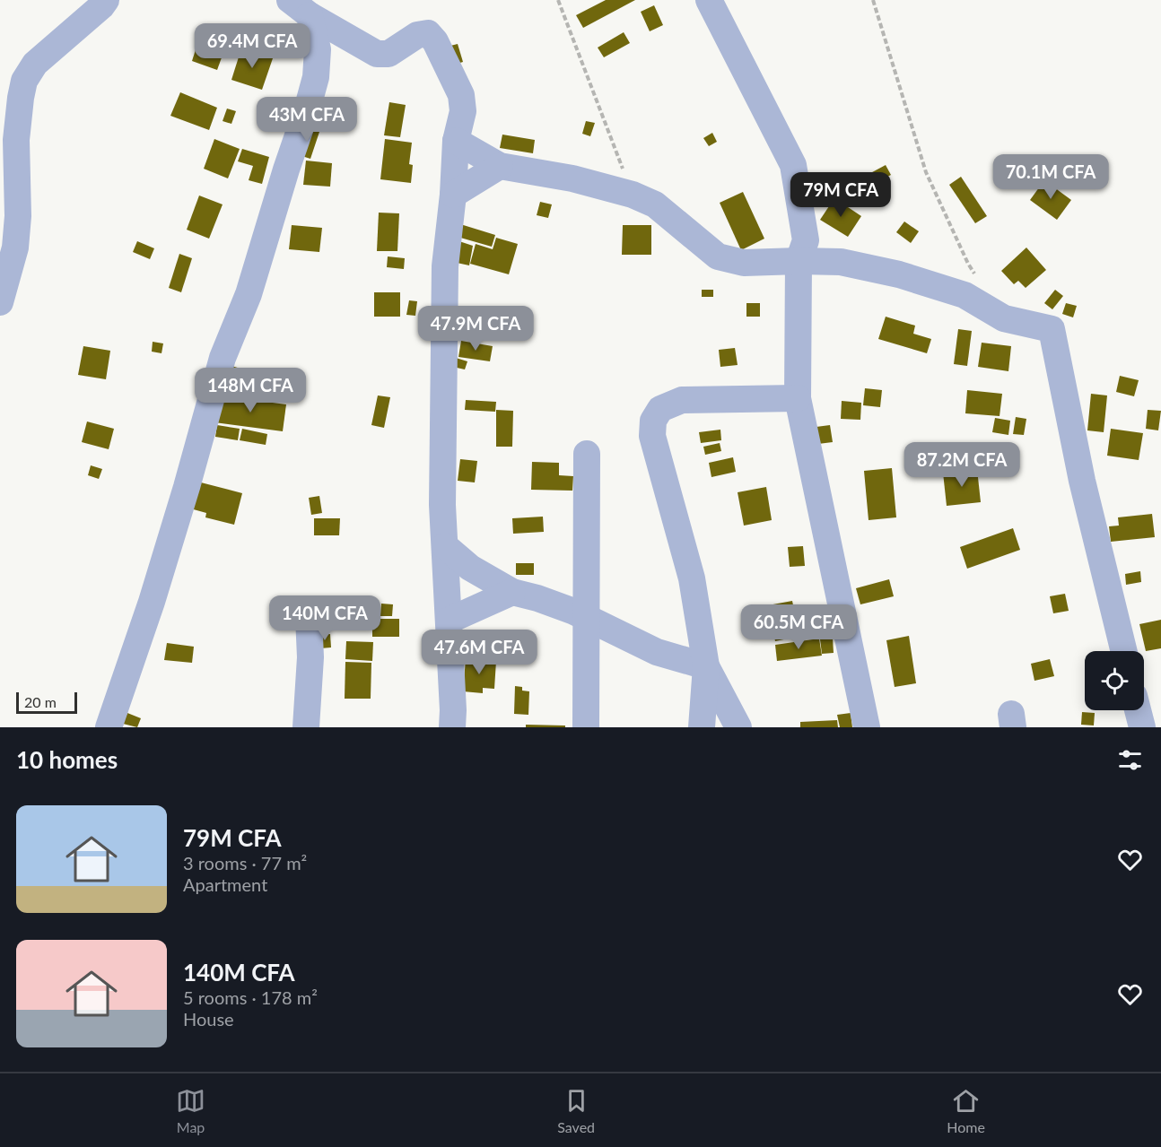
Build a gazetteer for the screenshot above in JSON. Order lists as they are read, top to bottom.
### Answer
{
  "scale_bar": "20 m",
  "page": {
    "price": [
      "69.4M CFA",
      "43M CFA",
      "70.1M CFA",
      "79M CFA",
      "47.9M CFA",
      "148M CFA",
      "87.2M CFA",
      "140M CFA",
      "60.5M CFA",
      "47.6M CFA"
    ],
    "scale": "20 m",
    "heading": "10 homes",
    "list": [
      {
        "name": "79M CFA",
        "note": "3 rooms · 77 m² · Apartment"
      },
      {
        "name": "140M CFA",
        "note": "5 rooms · 178 m² · House"
      }
    ],
    "tabs": ["Map", "Saved", "Home"]
  }
}
